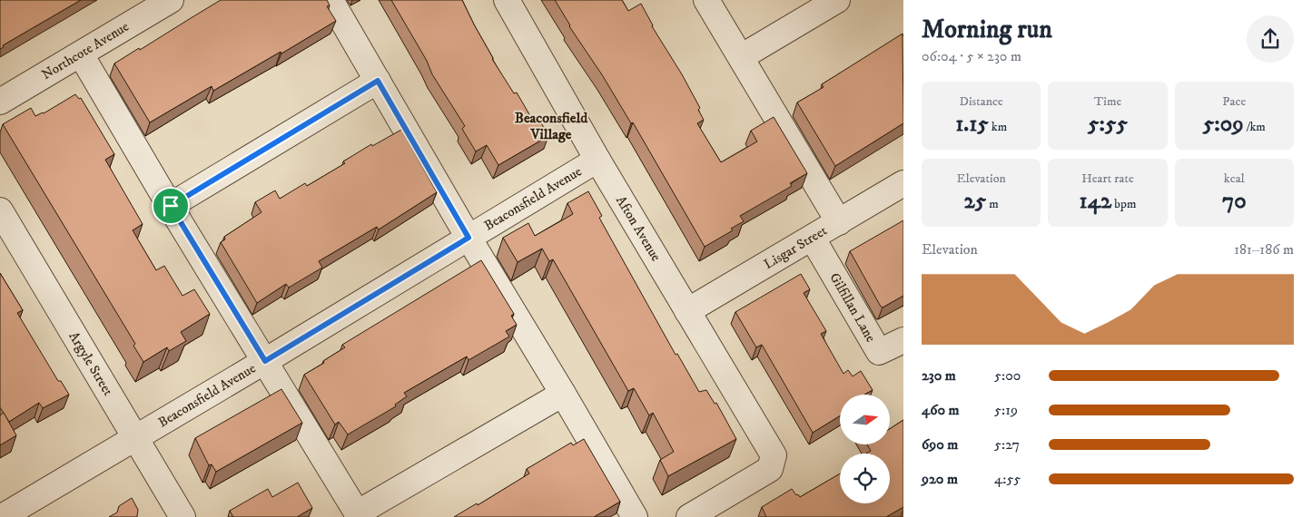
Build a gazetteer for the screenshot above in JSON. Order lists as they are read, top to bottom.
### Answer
{
  "streets": {
    "street": [
      "Northcote Avenue",
      "Beaconsfield Avenue",
      "Afton Avenue",
      "Lisgar Street",
      "Gilfillan Lane",
      "Argyle Street"
    ]
  },
  "crossings": [
    ["Beaconsfield Avenue", "Afton Avenue"],
    ["Beaconsfield Avenue", "Argyle Street"],
    ["Afton Avenue", "Lisgar Street"],
    ["Lisgar Street", "Gilfillan Lane"]
  ],
  "districts": ["Beaconsfield Village"],
  "north": "right",
  "page": {
    "heading": ["Morning run", "06:04 · 5 × 230 m"],
    "stats": [
      ["Distance", "1.15 km"],
      ["Time", "5:55"],
      ["Pace", "5:09 /km"],
      ["Elevation", "25 m"],
      ["Heart rate", "142 bpm"],
      ["kcal", "70"]
    ],
    "chart": ["Elevation", "181–186 m"],
    "list": [
      {
        "name": "230 m",
        "note": "5:00"
      },
      {
        "name": "460 m",
        "note": "5:19"
      },
      {
        "name": "690 m",
        "note": "5:27"
      },
      {
        "name": "920 m",
        "note": "4:55"
      }
    ]
  }
}
